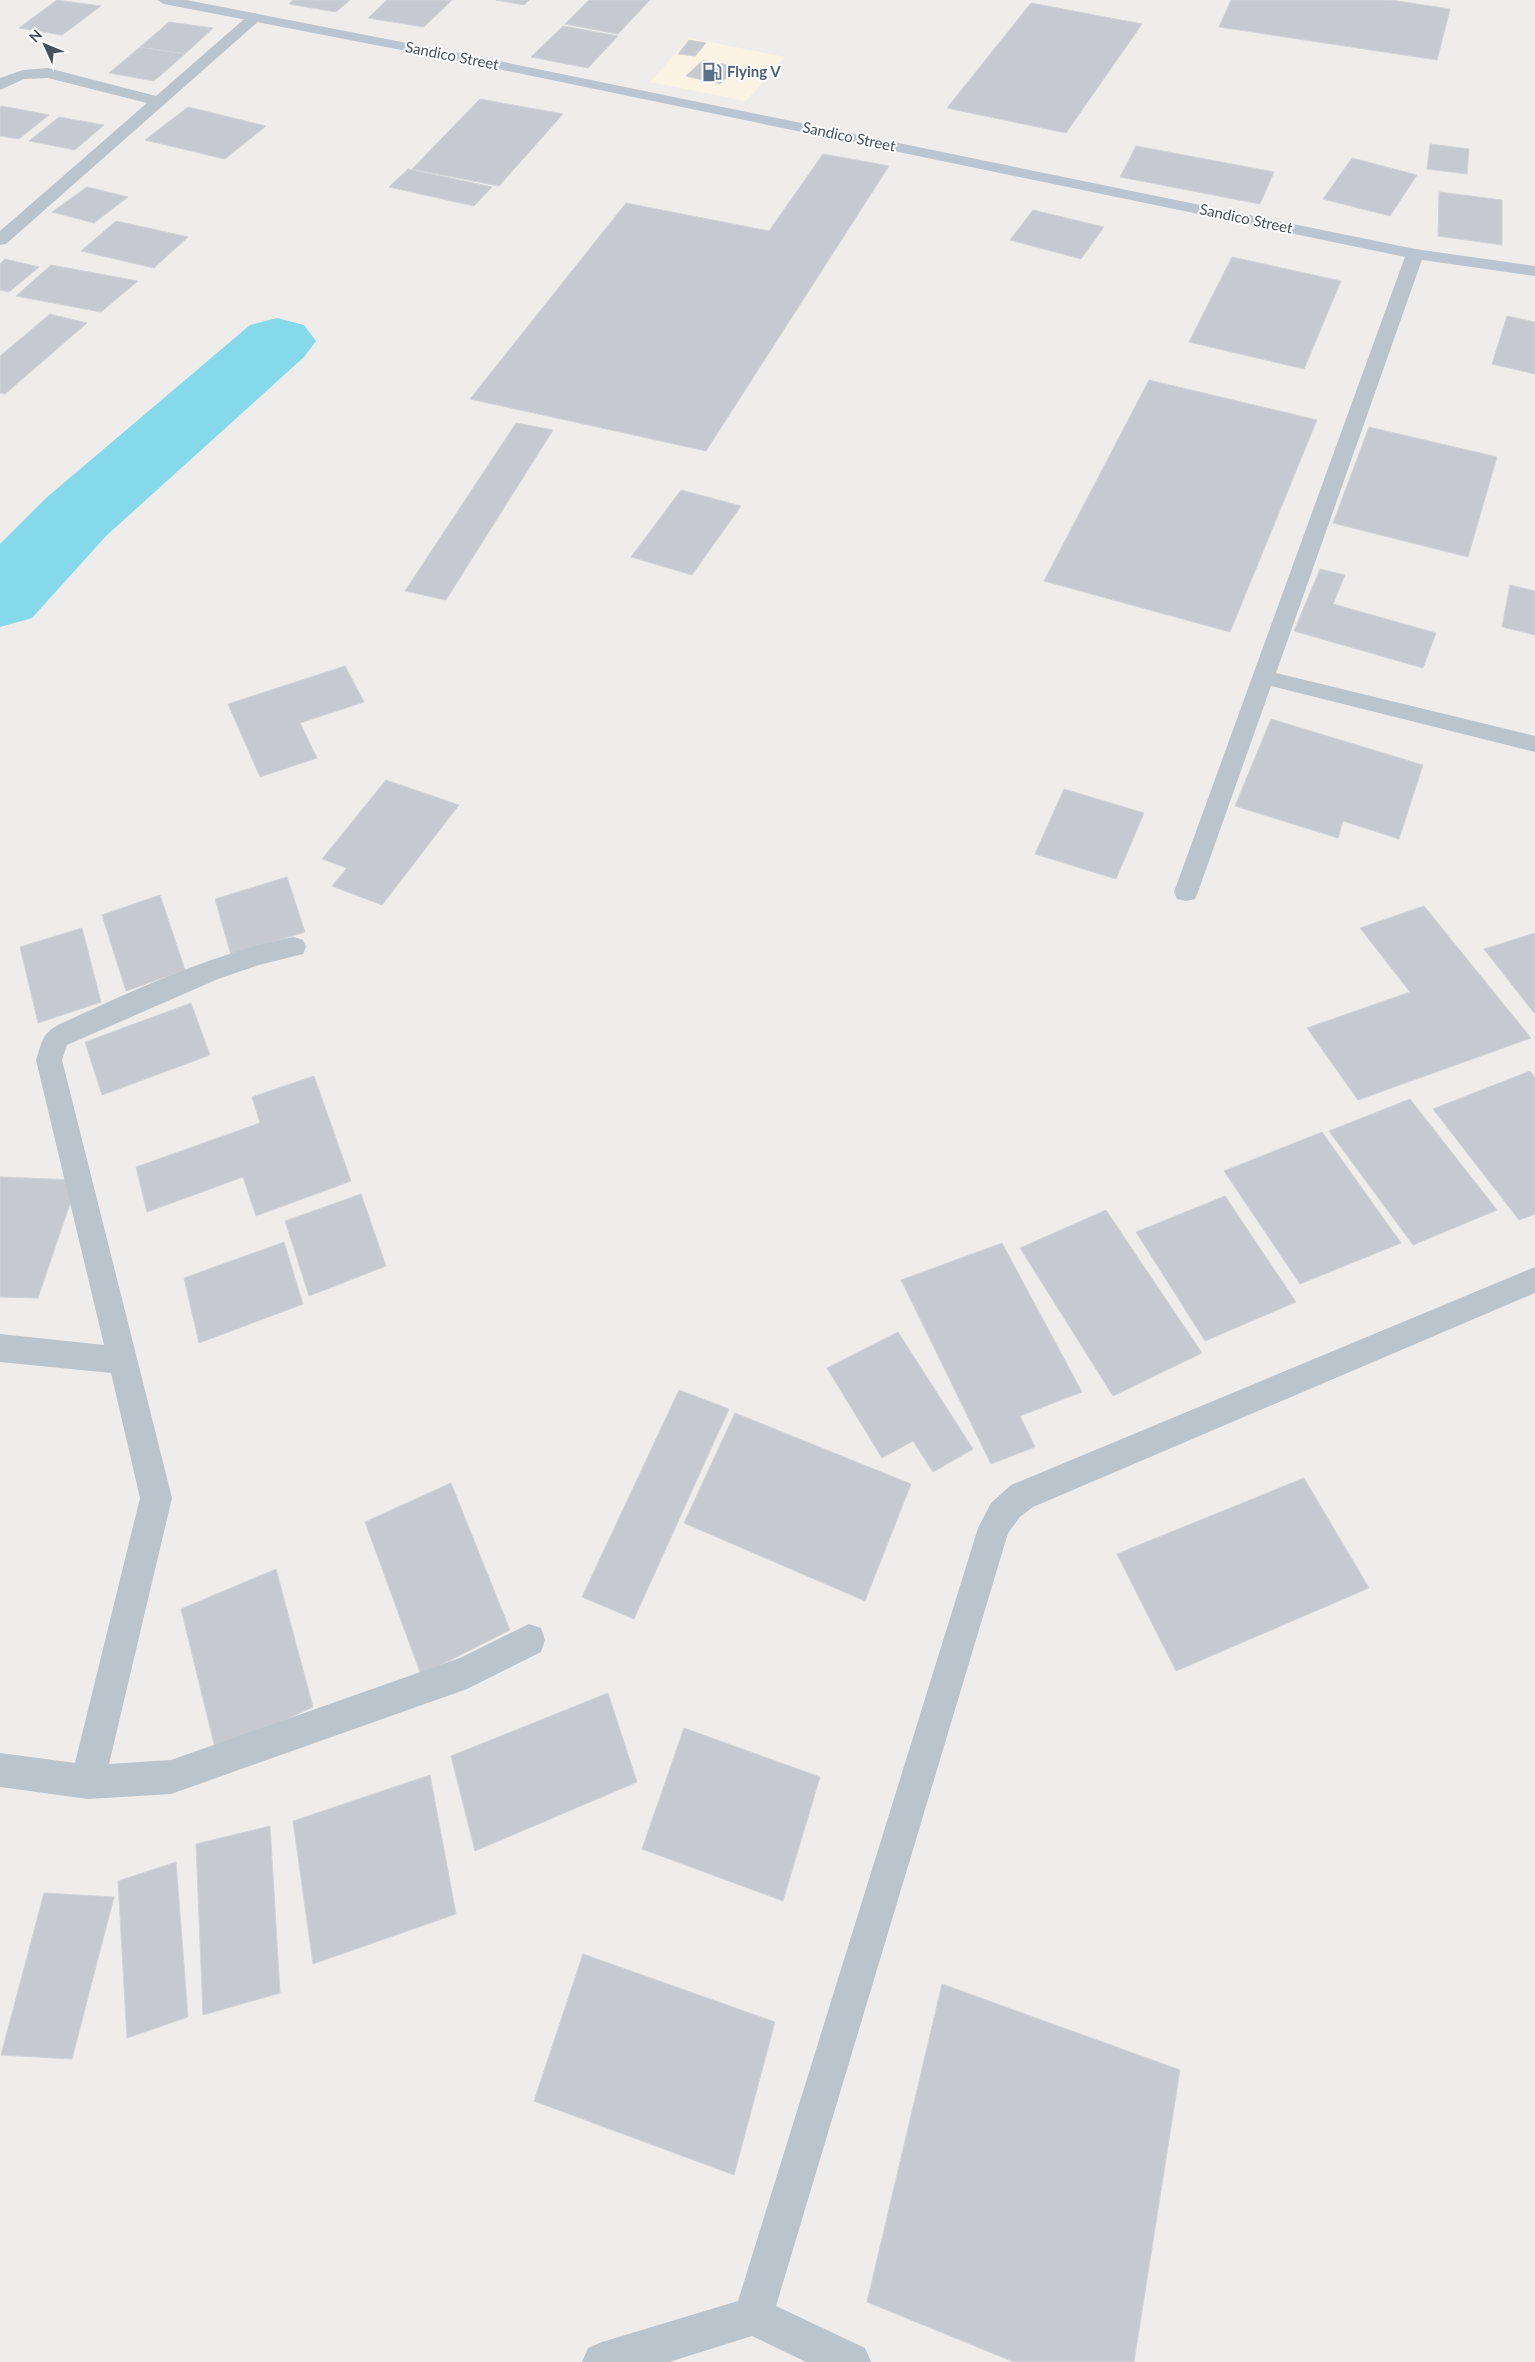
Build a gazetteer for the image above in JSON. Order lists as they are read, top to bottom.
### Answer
{
  "streets": {
    "main road": ["Sandico Street"]
  },
  "places": {
    "fuel station": ["Flying V"]
  },
  "north": "top left"
}
